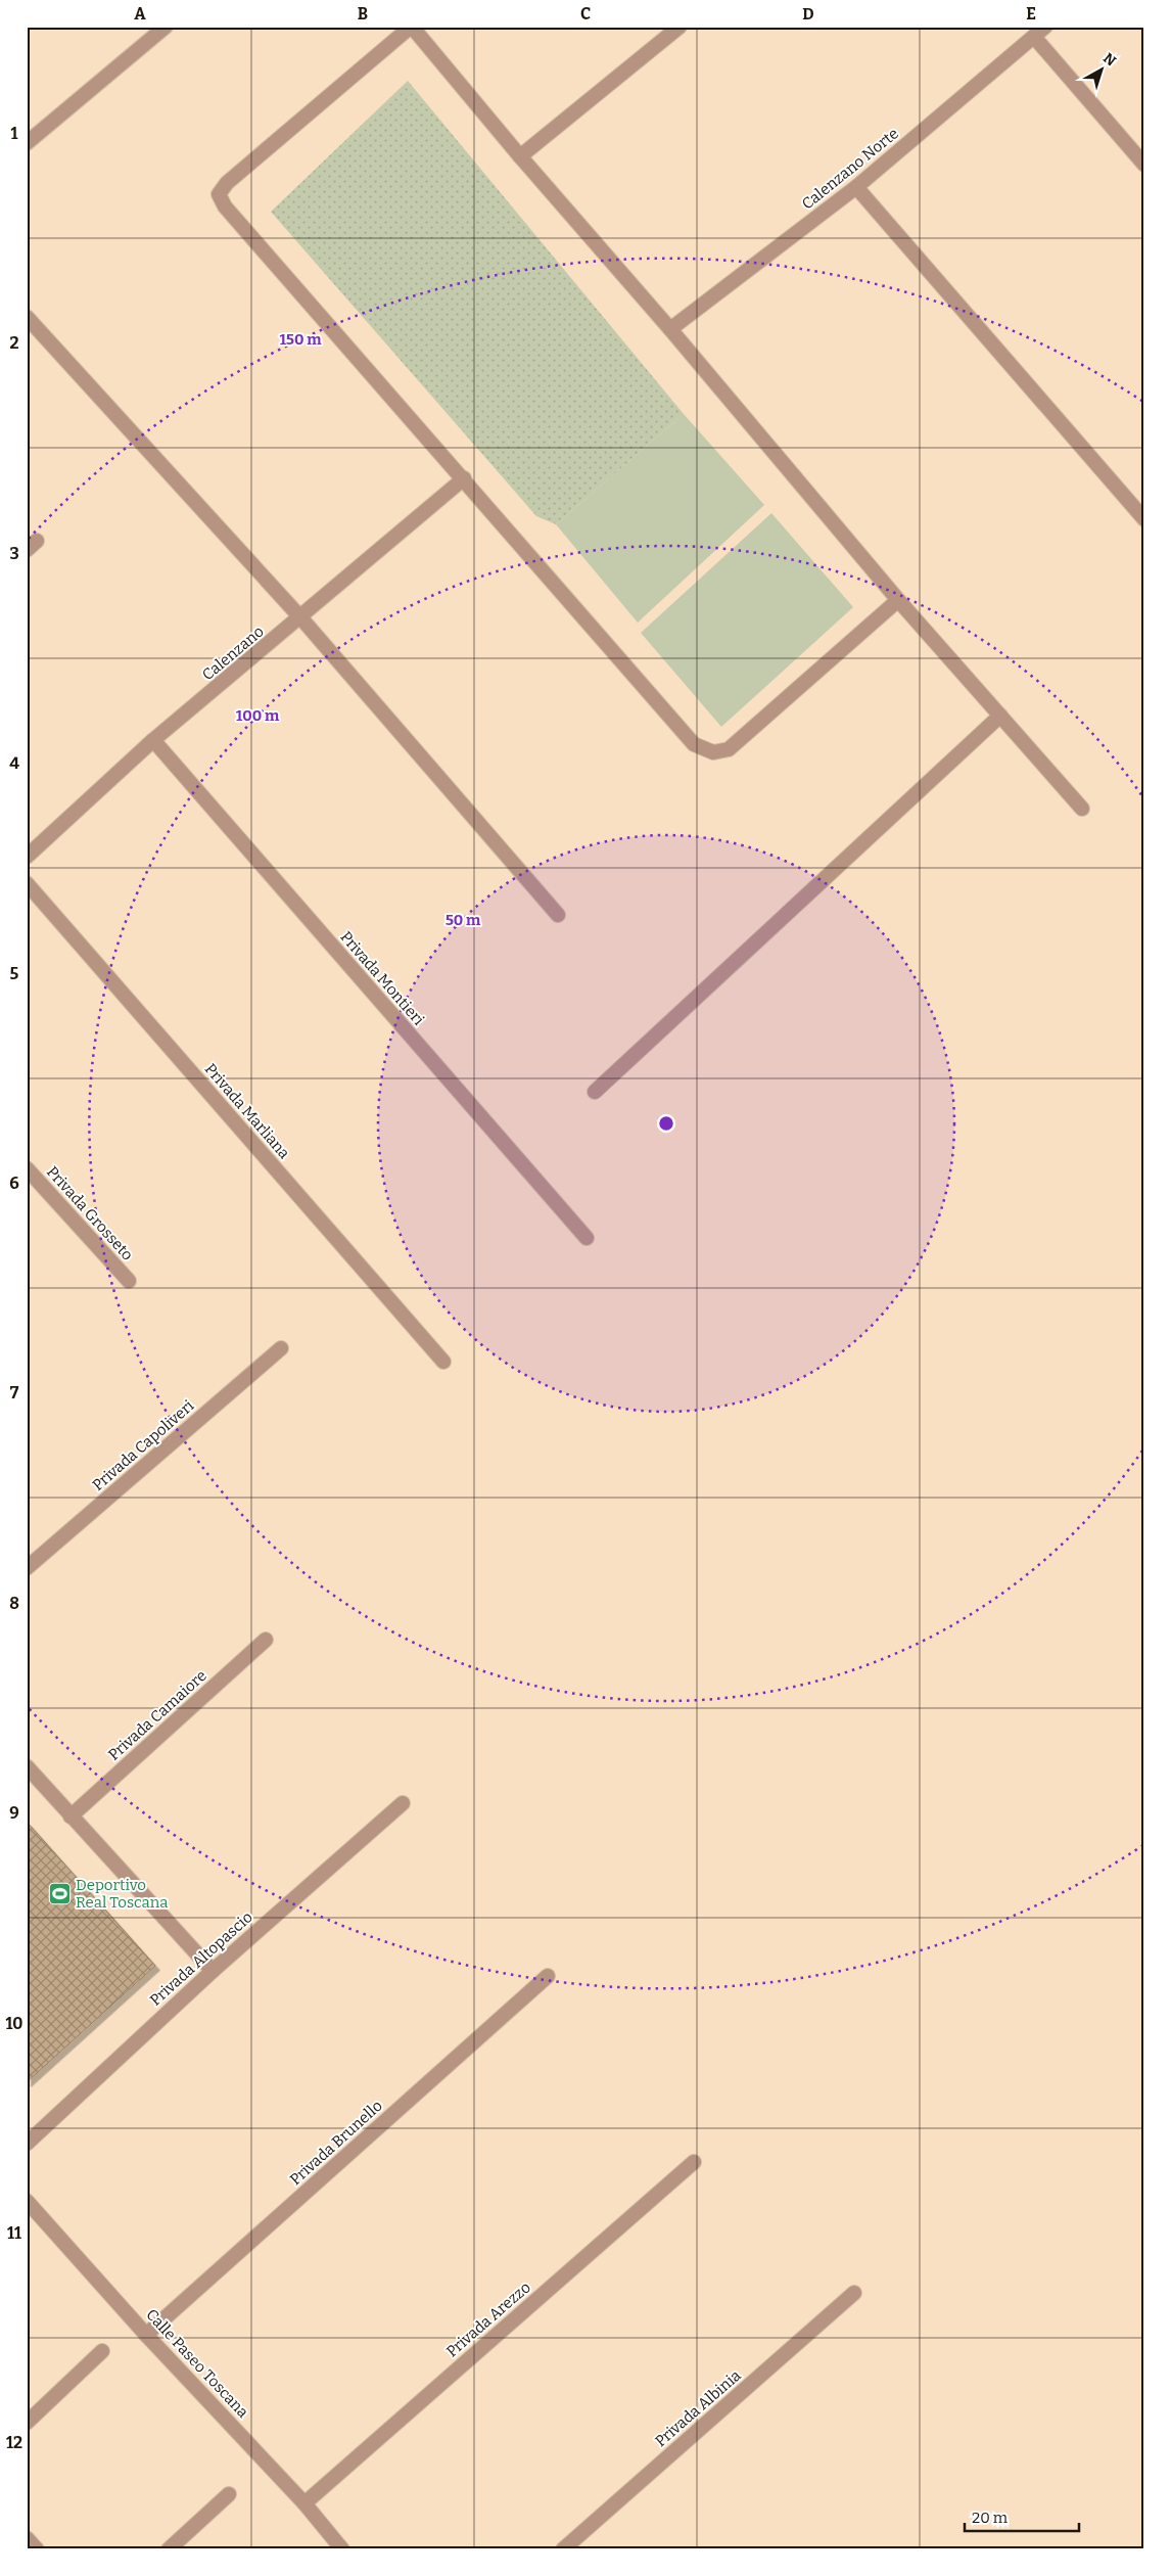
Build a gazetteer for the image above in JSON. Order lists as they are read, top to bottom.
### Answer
{
  "streets": {
    "street": [
      "Calenzano Norte",
      "Calenzano",
      "Privada Montieri",
      "Privada Marliana",
      "Privada Grosseto",
      "Privada Capoliveri",
      "Privada Camaiore",
      "Privada Altopascio",
      "Privada Brunello",
      "Privada Arezzo",
      "Calle Paseo Toscana",
      "Privada Albinia"
    ]
  },
  "crossings": [
    ["Calenzano", "Privada Montieri"],
    ["Privada Brunello", "Calle Paseo Toscana"],
    ["Privada Arezzo", "Calle Paseo Toscana"]
  ],
  "places": {
    "sports": ["Deportivo Real Toscana"]
  },
  "scale_bar": "20 m",
  "north": "top right",
  "grid": {
    "columns": [
      "A",
      "B",
      "C",
      "D",
      "E"
    ],
    "rows": [
      "1",
      "2",
      "3",
      "4",
      "5",
      "6",
      "7",
      "8",
      "9",
      "10",
      "11",
      "12"
    ]
  },
  "rings": ["150 m", "100 m", "50 m"]
}
